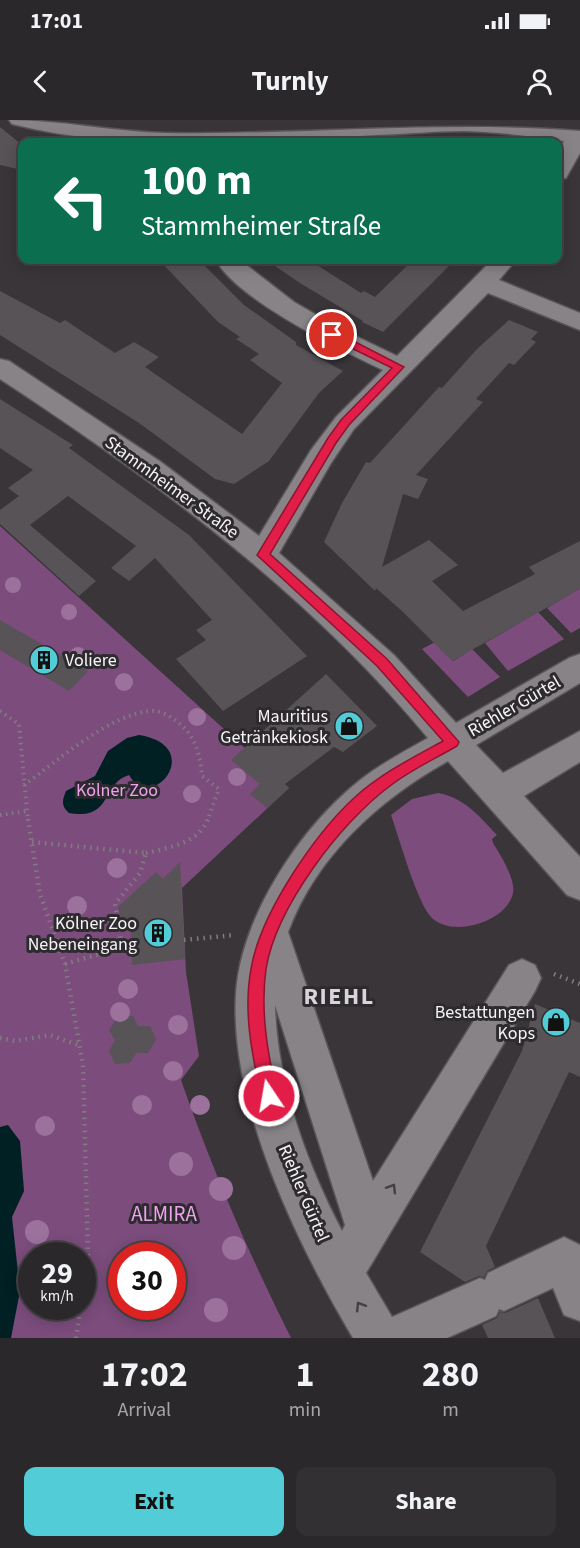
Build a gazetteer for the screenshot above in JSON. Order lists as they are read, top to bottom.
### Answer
{
  "streets": {
    "street": ["Stammheimer Straße", "Riehler Gürtel"]
  },
  "crossings": [
    ["Stammheimer Straße", "Riehler Gürtel"]
  ],
  "districts": ["RIEHL"],
  "parks": ["Kölner Zoo", "ALMIRA"],
  "places": {
    "building": ["Voliere", "Kölner Zoo Nebeneingang"],
    "shop": ["Mauritius Getränkekiosk", "Bestattungen Kops"]
  },
  "page": {
    "status": "17:01",
    "header": "Turnly",
    "turn": ["100 m", "Stammheimer Straße"],
    "speed": "29 km/h",
    "limit": "30",
    "eta": [
      "17:02",
      "Arrival",
      "1",
      "min",
      "280",
      "m"
    ],
    "buttons": ["Exit", "Share"]
  }
}
